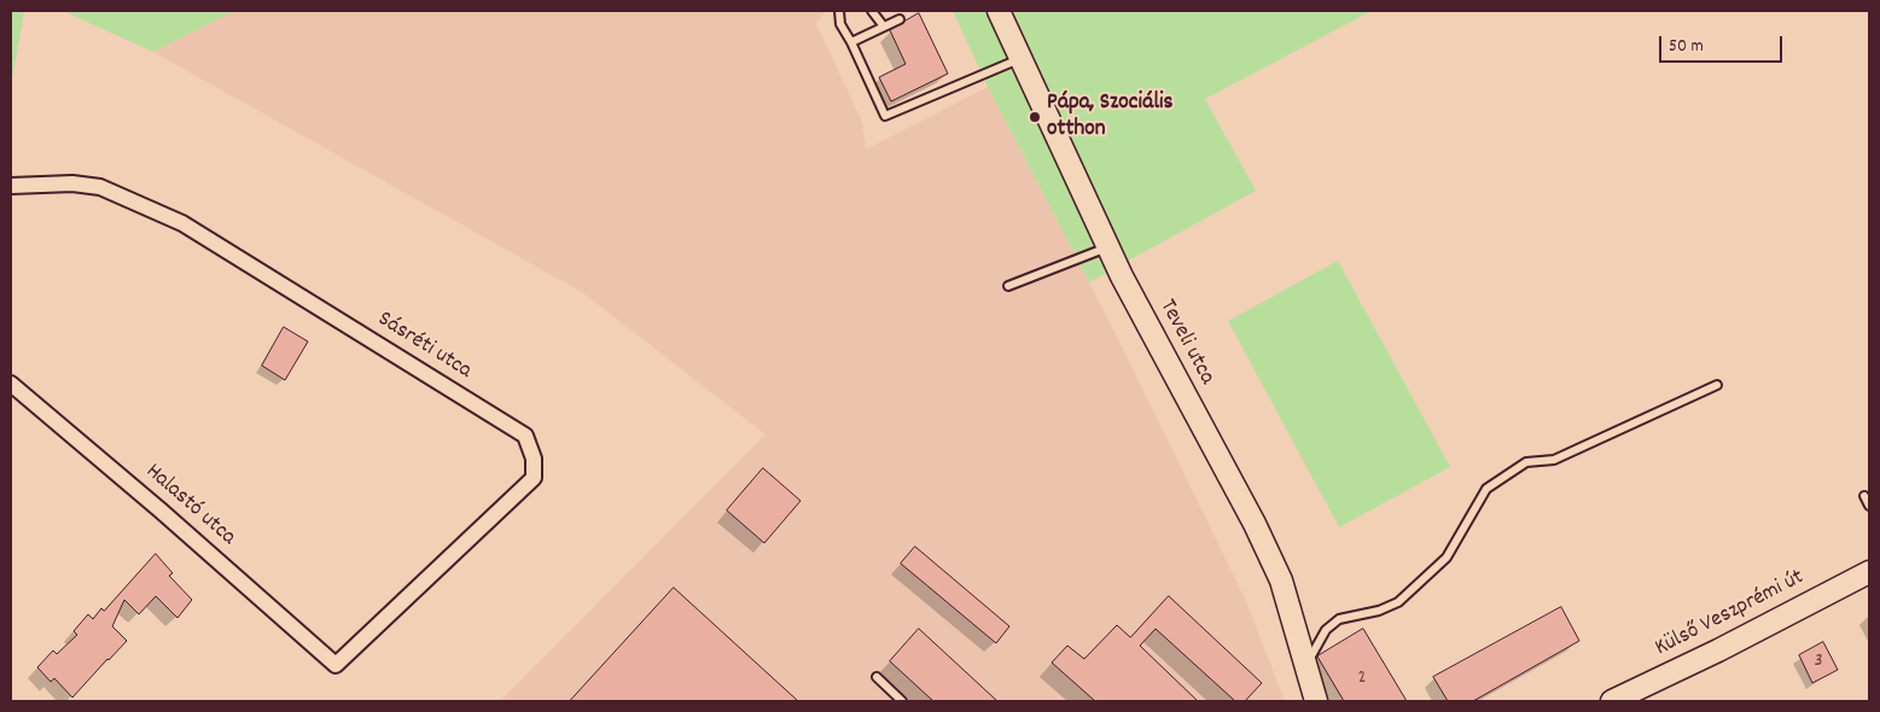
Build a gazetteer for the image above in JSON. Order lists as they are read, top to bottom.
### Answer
{
  "streets": {
    "main road": ["Teveli utca", "Külső Veszprémi út"],
    "street": ["Sásréti utca", "Halastó utca"]
  },
  "crossings": [
    ["Sásréti utca", "Halastó utca"]
  ],
  "places": ["Pápa, Szociális otthon"],
  "house_numbers": ["3", "2"],
  "scale_bar": "50 m"
}
